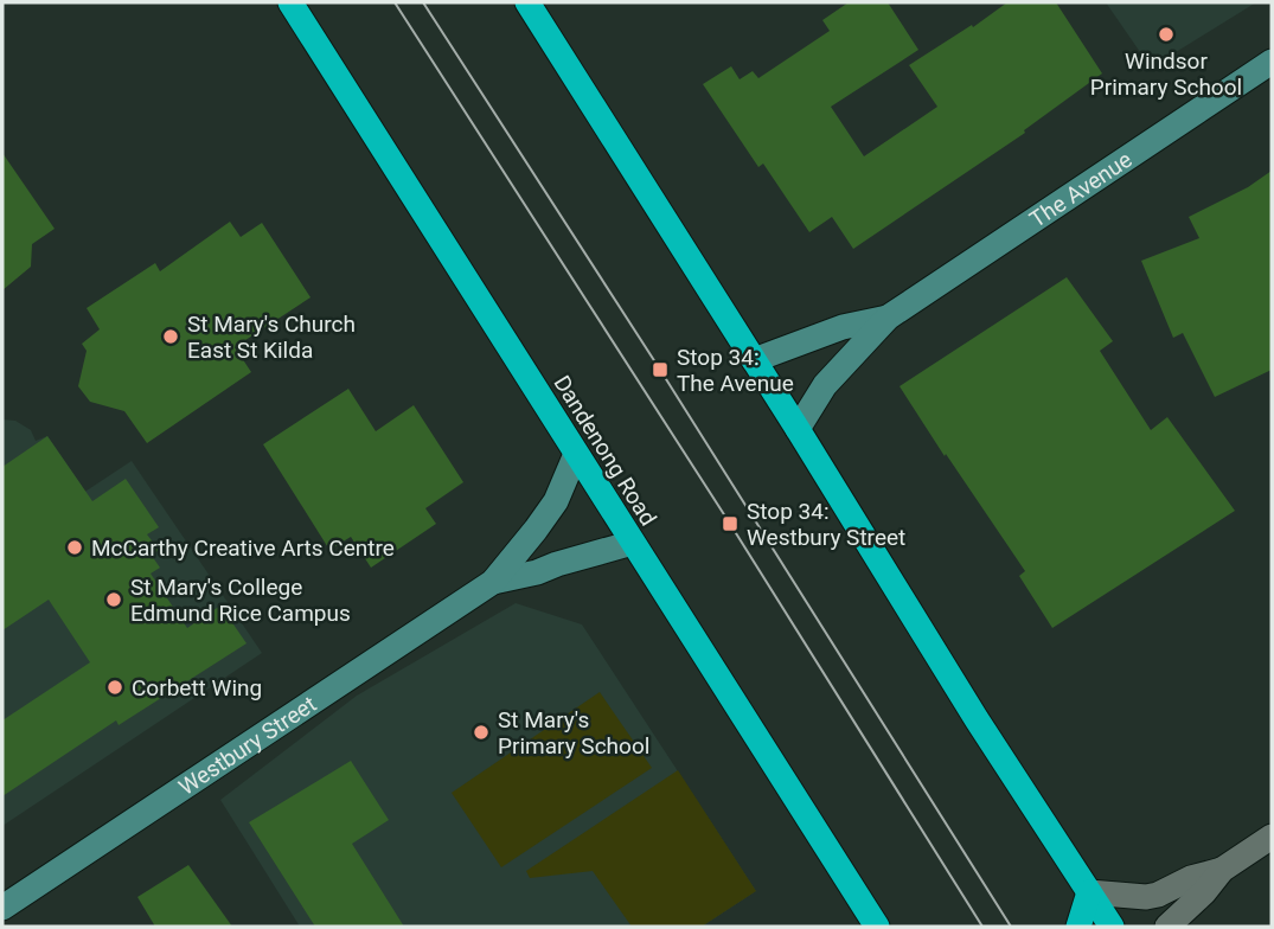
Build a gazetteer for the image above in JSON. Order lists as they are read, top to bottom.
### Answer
{
  "streets": {
    "highway": ["Dandenong Road"],
    "street": ["The Avenue", "Westbury Street"]
  },
  "crossings": [
    ["Dandenong Road", "Westbury Street"]
  ],
  "places": {
    "other": [
      "Windsor Primary School",
      "St Mary's Church East St Kilda",
      "McCarthy Creative Arts Centre",
      "St Mary's College Edmund Rice Campus",
      "Corbett Wing",
      "St Mary's Primary School"
    ],
    "transit": ["Stop 34: The Avenue", "Stop 34: Westbury Street"]
  }
}
